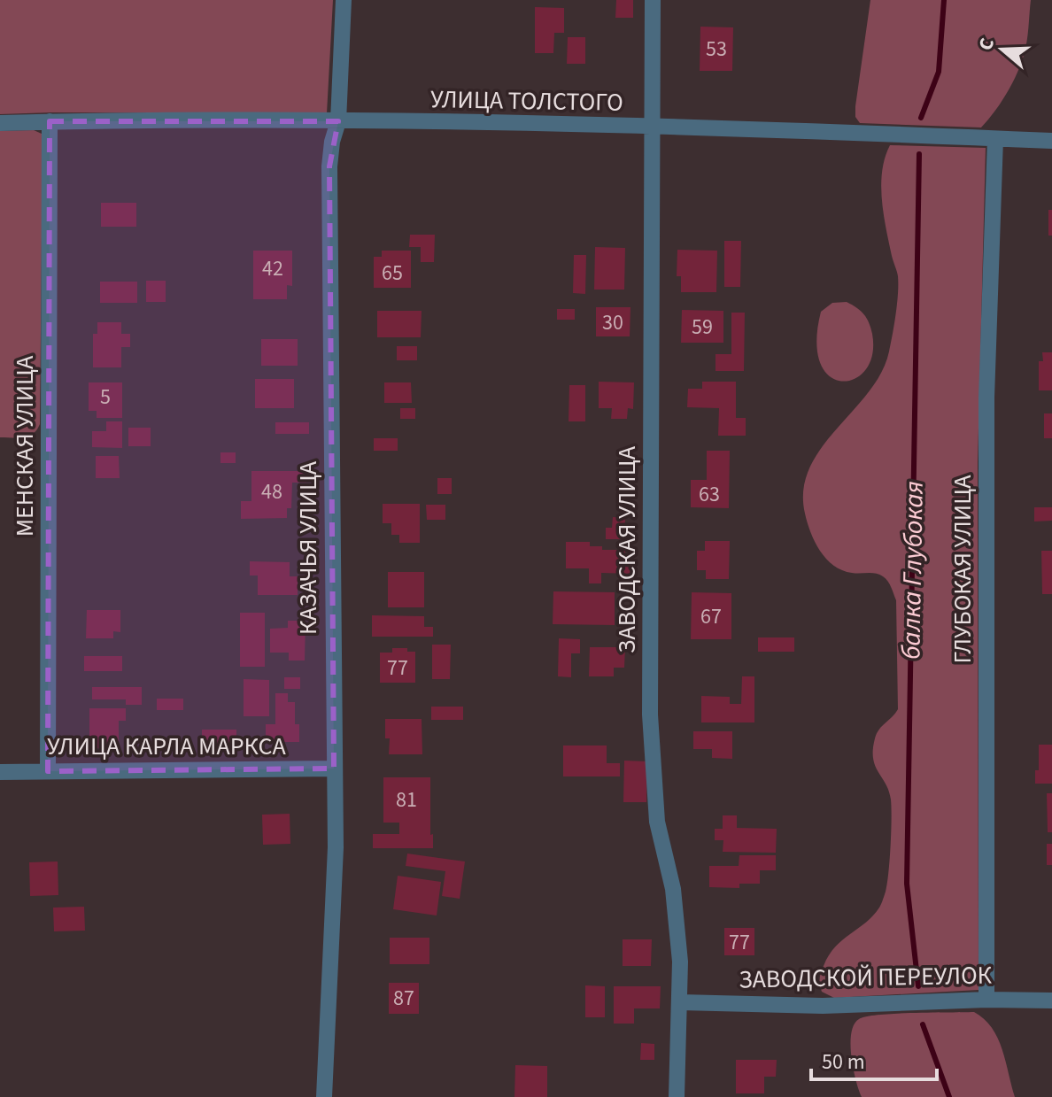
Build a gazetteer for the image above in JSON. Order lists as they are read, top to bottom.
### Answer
{
  "streets": {
    "street": [
      "УЛИЦА ТОЛСТОГО",
      "МЕНСКАЯ УЛИЦА",
      "КАЗАЧЬЯ УЛИЦА",
      "ЗАВОДСКАЯ УЛИЦА",
      "ГЛУБОКАЯ УЛИЦА",
      "УЛИЦА КАРЛА МАРКСА",
      "ЗАВОДСКОЙ ПЕРЕУЛОК"
    ]
  },
  "crossings": [
    ["УЛИЦА ТОЛСТОГО", "МЕНСКАЯ УЛИЦА"],
    ["УЛИЦА ТОЛСТОГО", "КАЗАЧЬЯ УЛИЦА"],
    ["УЛИЦА ТОЛСТОГО", "ЗАВОДСКАЯ УЛИЦА"],
    ["УЛИЦА ТОЛСТОГО", "ГЛУБОКАЯ УЛИЦА"],
    ["МЕНСКАЯ УЛИЦА", "УЛИЦА КАРЛА МАРКСА"],
    ["КАЗАЧЬЯ УЛИЦА", "УЛИЦА КАРЛА МАРКСА"],
    ["ЗАВОДСКАЯ УЛИЦА", "ЗАВОДСКОЙ ПЕРЕУЛОК"],
    ["ГЛУБОКАЯ УЛИЦА", "ЗАВОДСКОЙ ПЕРЕУЛОК"]
  ],
  "water": ["балка Глубокая"],
  "house_numbers": [
    "53",
    "42",
    "65",
    "30",
    "59",
    "5",
    "48",
    "63",
    "67",
    "77",
    "81",
    "77",
    "87"
  ],
  "scale_bar": "50 m",
  "north": "left"
}
